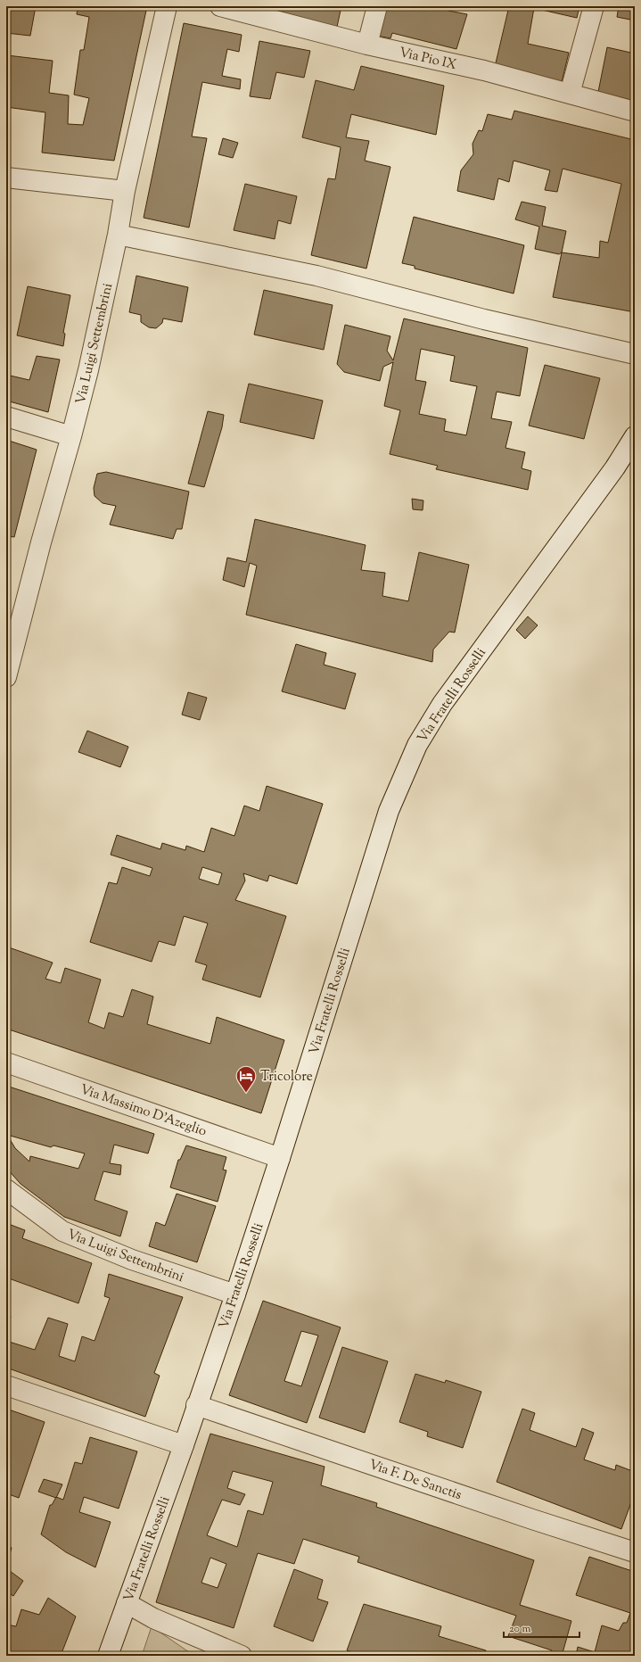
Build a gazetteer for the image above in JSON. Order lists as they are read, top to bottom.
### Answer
{
  "streets": {
    "street": [
      "Via Pio IX",
      "Via Luigi Settembrini",
      "Via Fratelli Rosselli",
      "Via Massimo D'Azeglio",
      "Via F. De Sanctis"
    ]
  },
  "crossings": [
    ["Via Luigi Settembrini", "Via Fratelli Rosselli"],
    ["Via Fratelli Rosselli", "Via Massimo D'Azeglio"],
    ["Via Fratelli Rosselli", "Via F. De Sanctis"]
  ],
  "places": {
    "hotel": ["Tricolore"]
  },
  "scale_bar": "20 m"
}
